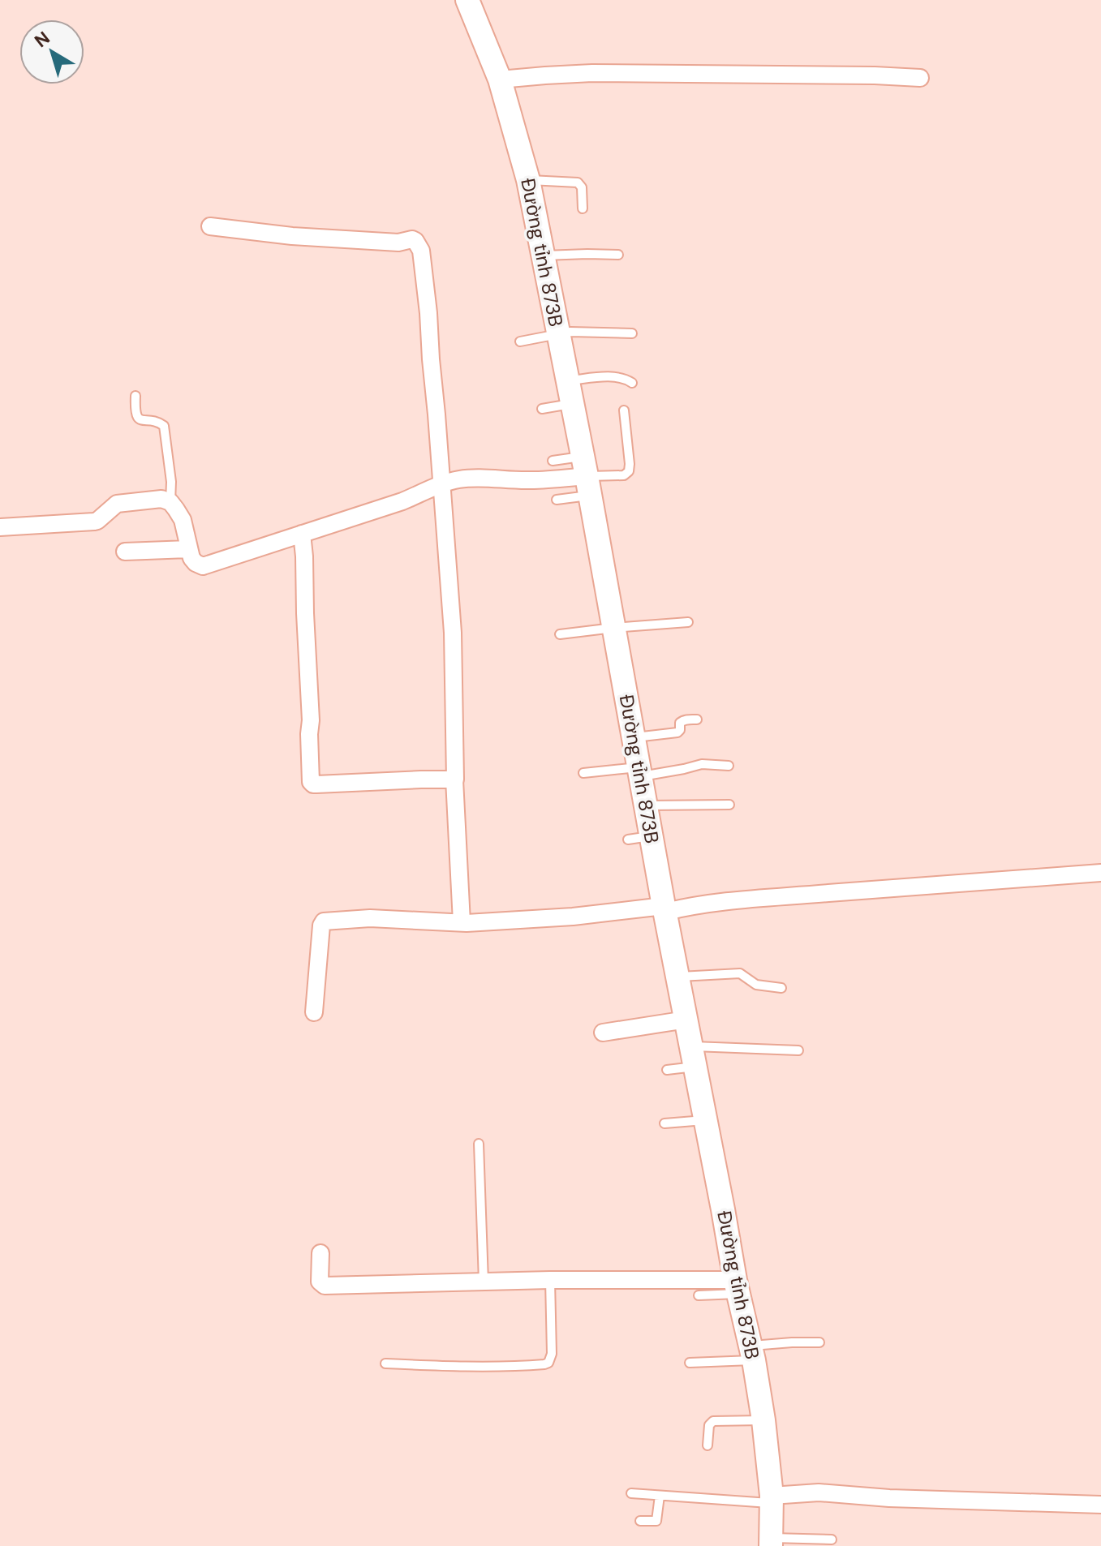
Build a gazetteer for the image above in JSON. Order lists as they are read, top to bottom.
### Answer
{
  "streets": {
    "main road": ["Đường tỉnh 873B"]
  },
  "north": "top left"
}
